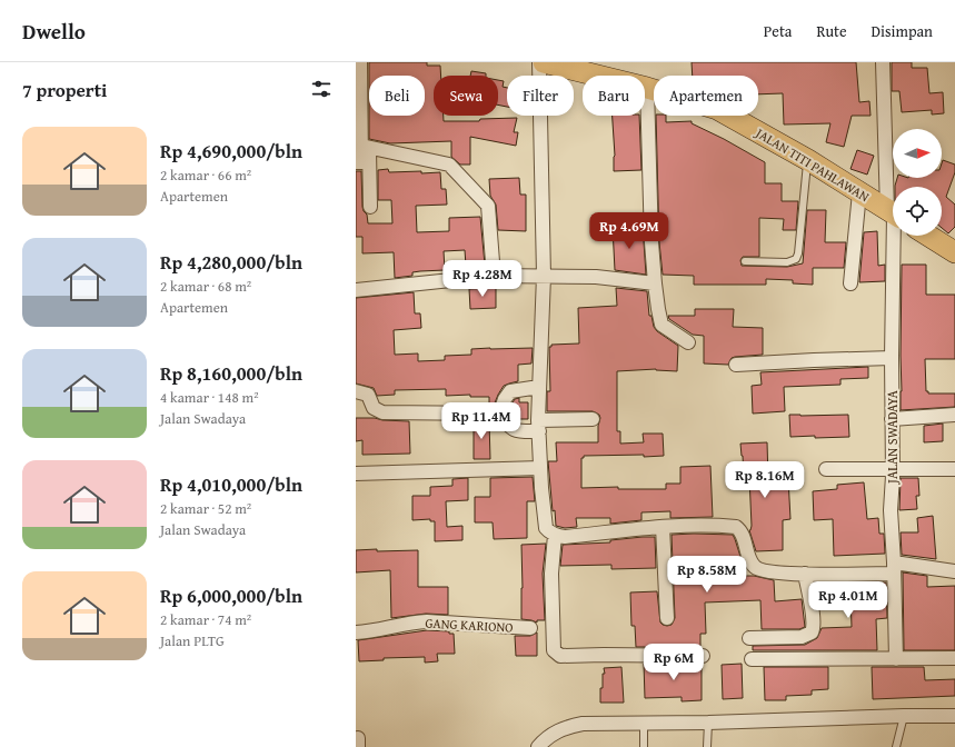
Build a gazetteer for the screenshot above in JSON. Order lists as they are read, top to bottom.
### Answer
{
  "streets": {
    "main road": ["JALAN TITI PAHLAWAN"],
    "street": ["JALAN SWADAYA", "GANG KARIONO"]
  },
  "north": "right",
  "page": {
    "header": "Dwello",
    "nav": ["Peta", "Rute", "Disimpan"],
    "heading": "7 properti",
    "chip": [
      "Beli",
      "Sewa",
      "Filter",
      "Baru",
      "Apartemen"
    ],
    "list": [
      {
        "name": "Rp 4,690,000/bln",
        "note": "2 kamar · 66 m² · Apartemen"
      },
      {
        "name": "Rp 4,280,000/bln",
        "note": "2 kamar · 68 m² · Apartemen"
      },
      {
        "name": "Rp 8,160,000/bln",
        "note": "4 kamar · 148 m² · Jalan Swadaya"
      },
      {
        "name": "Rp 4,010,000/bln",
        "note": "2 kamar · 52 m² · Jalan Swadaya"
      },
      {
        "name": "Rp 6,000,000/bln",
        "note": "2 kamar · 74 m² · Jalan PLTG"
      }
    ],
    "price": [
      "Rp 4.69M",
      "Rp 4.28M",
      "Rp 11.4M",
      "Rp 8.16M",
      "Rp 8.58M",
      "Rp 4.01M",
      "Rp 6M"
    ]
  }
}
